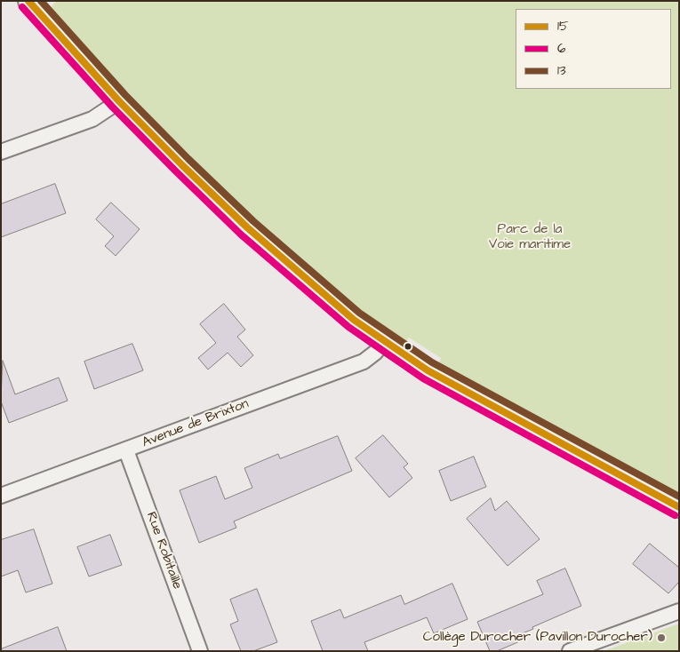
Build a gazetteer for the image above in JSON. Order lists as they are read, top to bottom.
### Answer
{
  "streets": {
    "street": ["Avenue de Brixton", "Rue Robitaille"]
  },
  "crossings": [
    ["Avenue de Brixton", "Rue Robitaille"]
  ],
  "parks": ["Parc de la Voie maritime"],
  "places": ["Collège Durocher (Pavillon Durocher)"],
  "lines": ["transit line 15", "transit line 13", "transit line 6"],
  "legend": ["15", "6", "13"]
}
